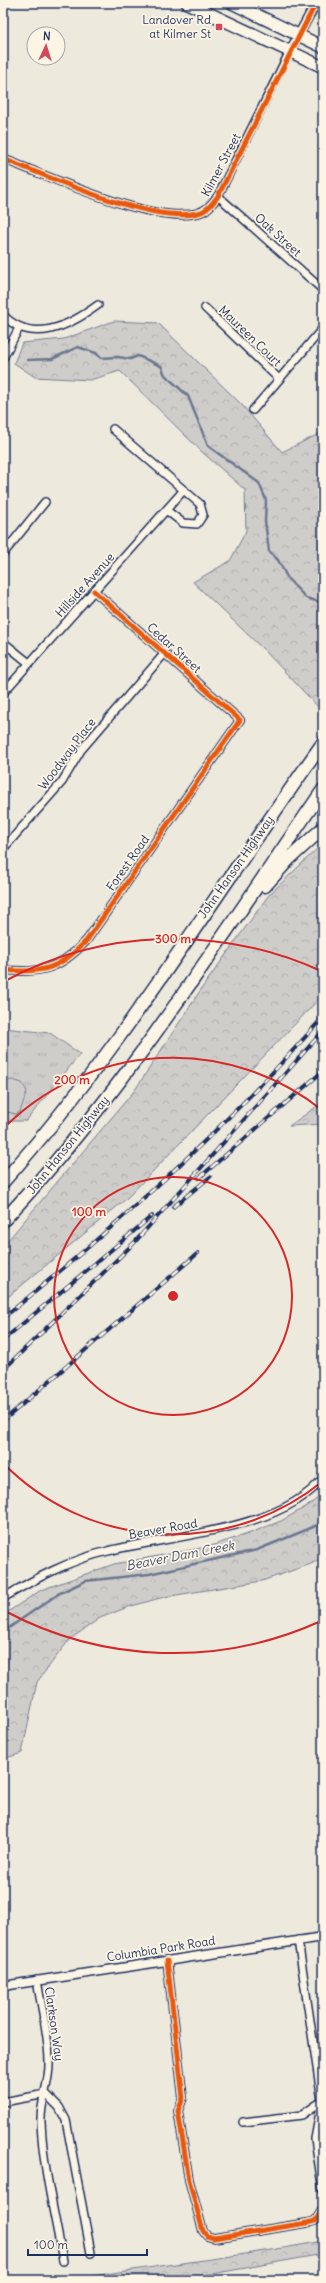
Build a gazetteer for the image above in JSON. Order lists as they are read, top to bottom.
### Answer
{
  "streets": {
    "highway": ["John Hanson Highway"],
    "street": [
      "Kilmer Street",
      "Oak Street",
      "Maureen Court",
      "Hillside Avenue",
      "Cedar Street",
      "Woodway Place",
      "Forest Road",
      "Beaver Road",
      "Columbia Park Road",
      "Clarkson Way"
    ]
  },
  "crossings": [
    ["Kilmer Street", "Oak Street"],
    ["Hillside Avenue", "Cedar Street"],
    ["Cedar Street", "Woodway Place"],
    ["Cedar Street", "Forest Road"],
    ["Columbia Park Road", "Clarkson Way"]
  ],
  "water": ["Beaver Dam Creek"],
  "places": {
    "transit": ["Landover Rd at Kilmer St"]
  },
  "scale_bar": "100 m",
  "north": "top",
  "rings": ["300 m", "200 m", "100 m"]
}
